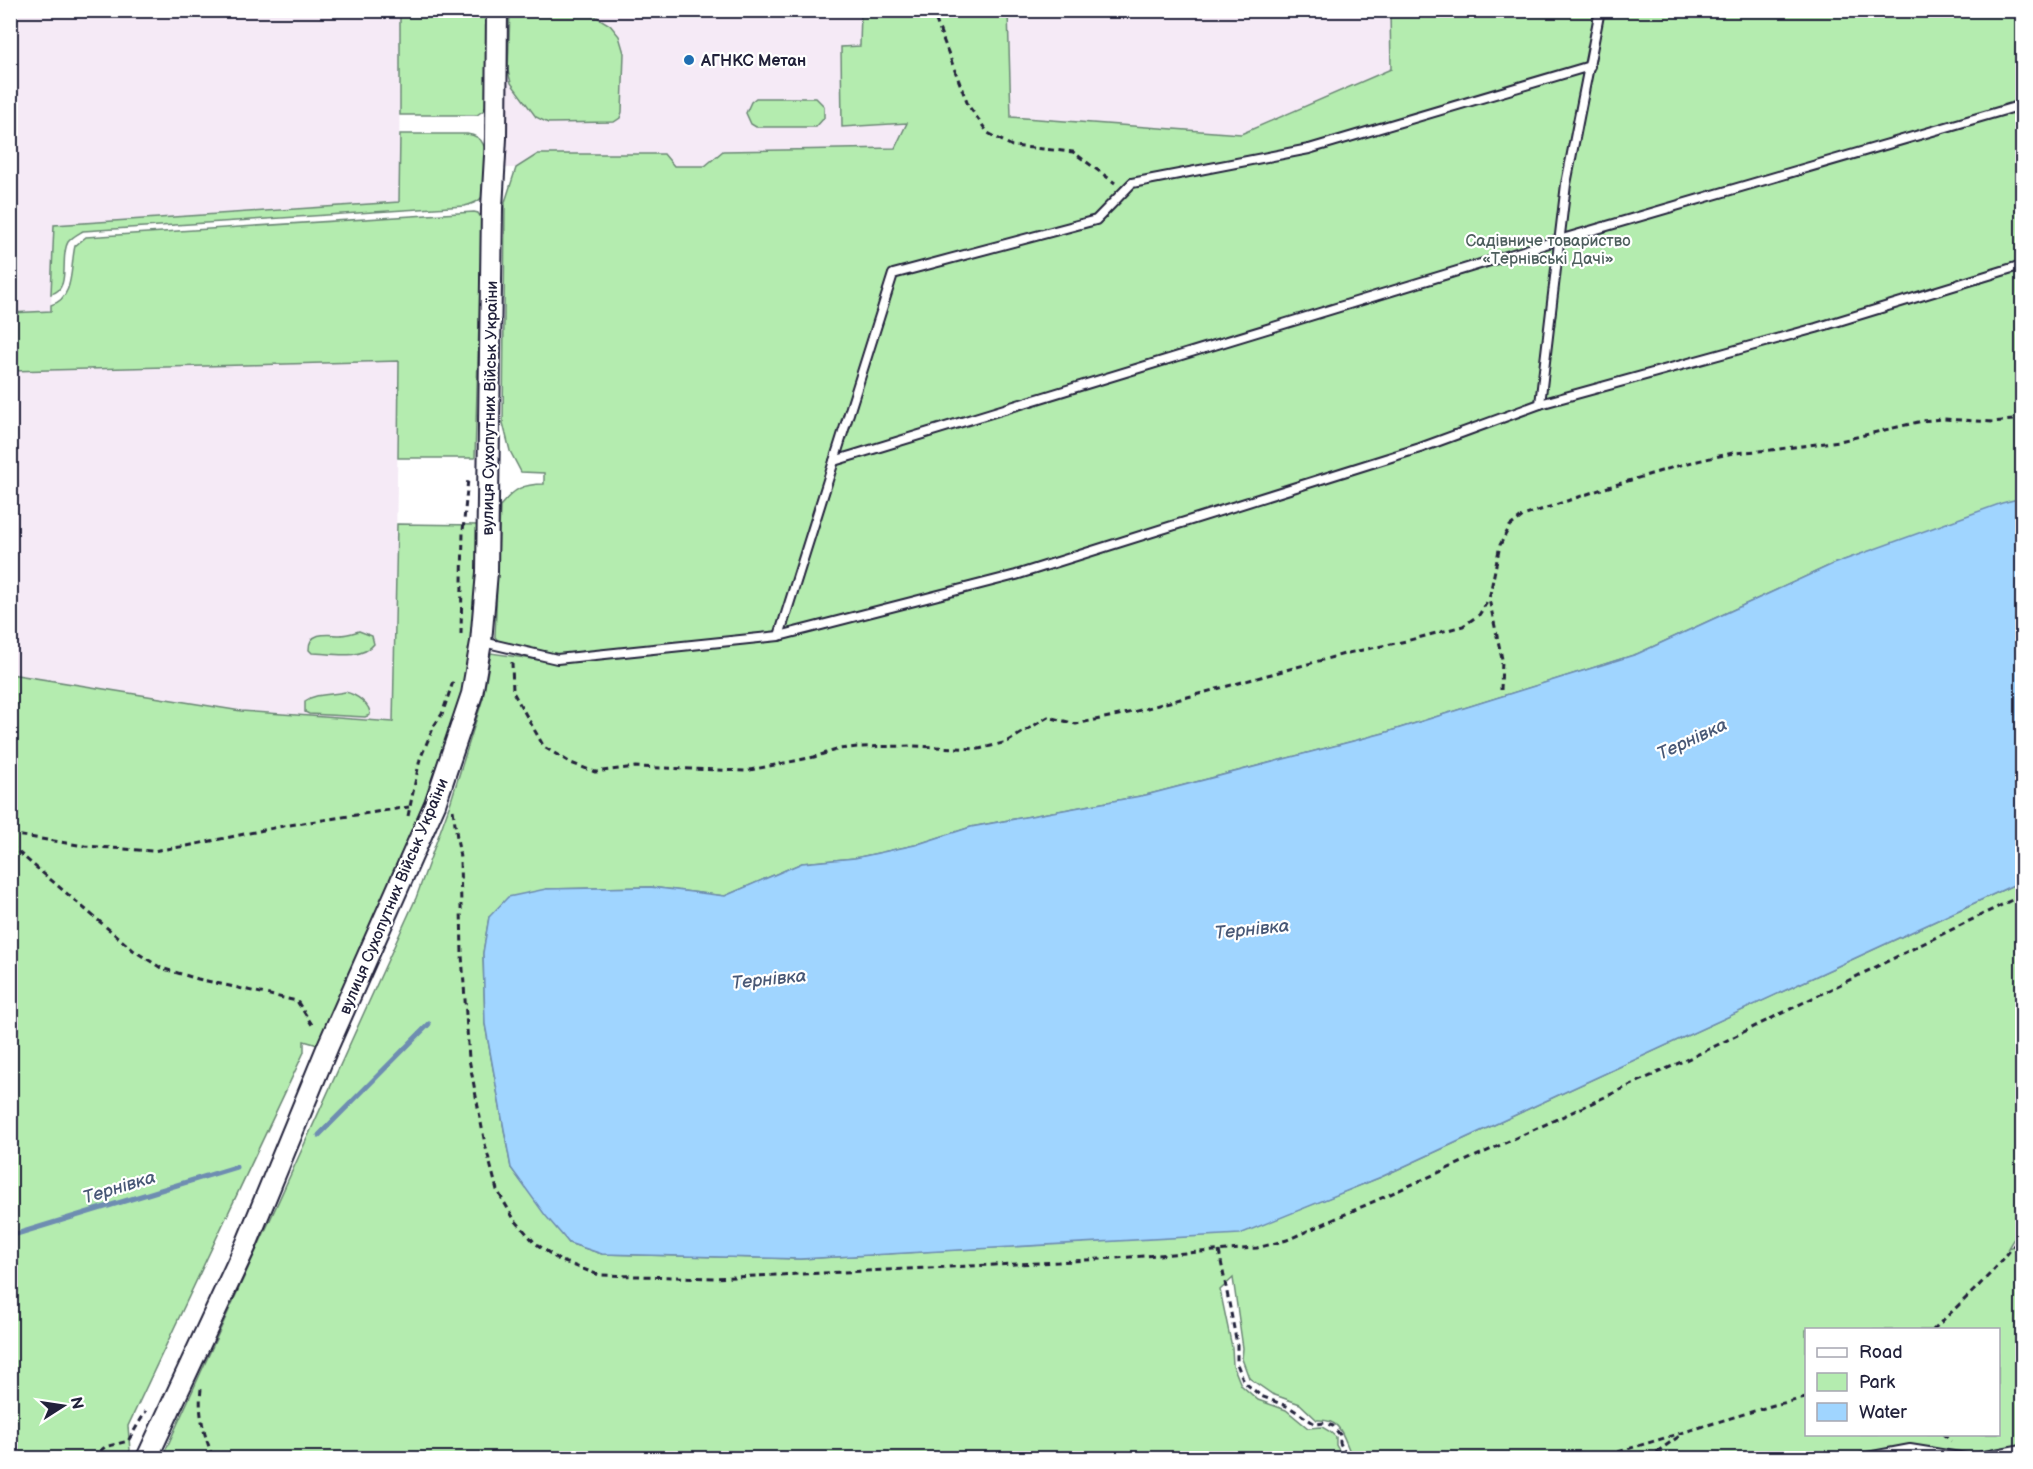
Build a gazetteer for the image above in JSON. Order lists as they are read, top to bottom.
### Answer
{
  "streets": {
    "street": ["вулиця Сухопутних Військ України"]
  },
  "water": ["Тернівка"],
  "parks": ["Садівниче товариство «Тернівські Дачі»"],
  "places": ["АГНКС Метан"],
  "legend": ["Road", "Park", "Water"],
  "north": "right"
}
